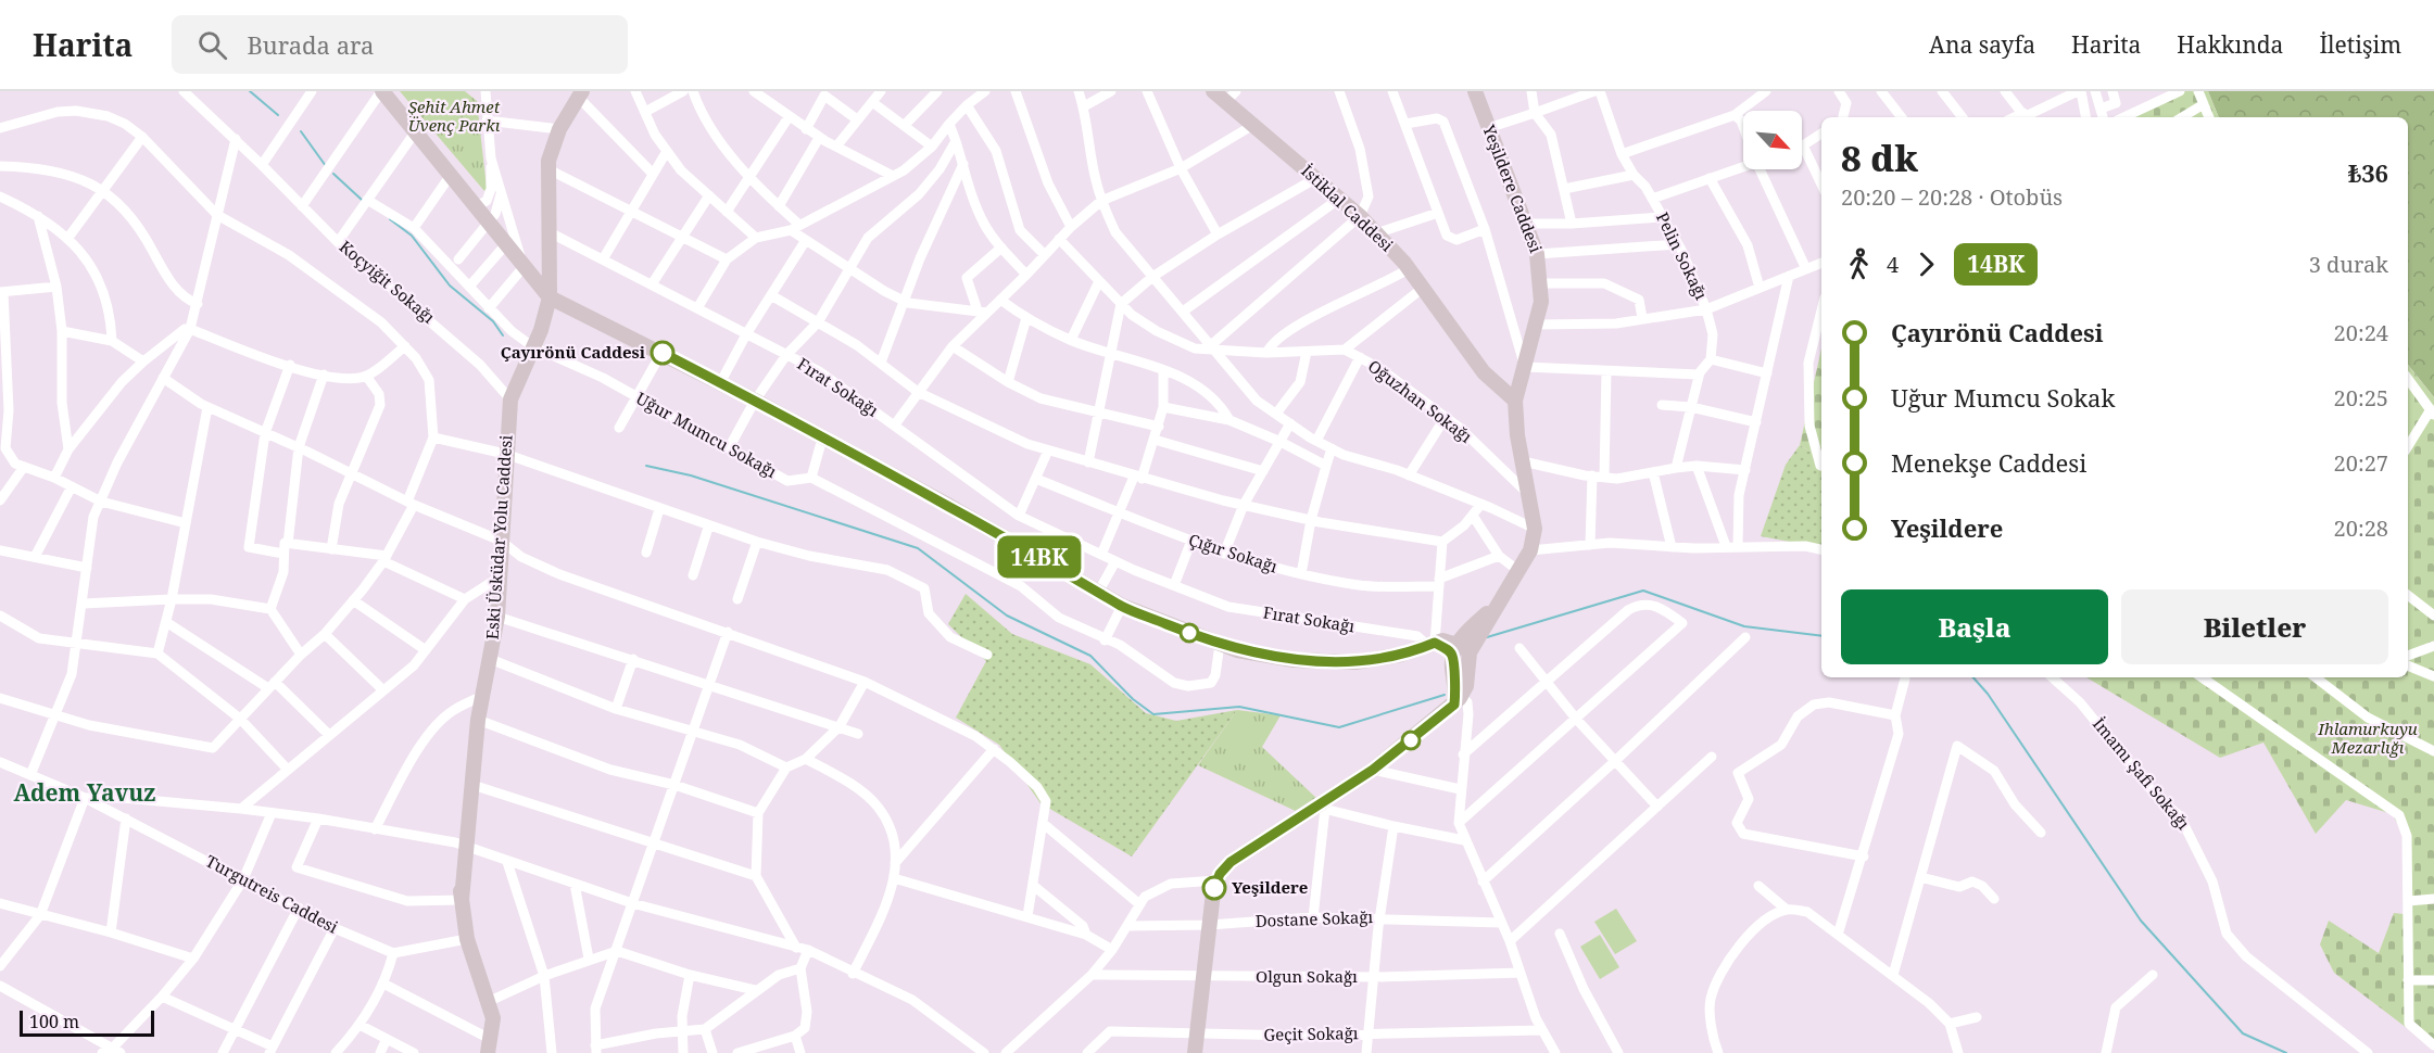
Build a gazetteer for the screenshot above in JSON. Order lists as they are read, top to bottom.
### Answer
{
  "streets": {
    "street": [
      "Yeşildere Caddesi",
      "İstiklal Caddesi",
      "Pelin Sokağı",
      "Koçyiğit Sokağı",
      "Fırat Sokağı",
      "Oğuzhan Sokağı",
      "Uğur Mumcu Sokağı",
      "Eski Üsküdar Yolu Caddesi",
      "Çığır Sokağı",
      "İmamı Şafi Sokağı",
      "Turgutreis Caddesi",
      "Dostane Sokağı",
      "Olgun Sokağı",
      "Geçit Sokağı"
    ]
  },
  "crossings": [
    ["Yeşildere Caddesi", "İstiklal Caddesi"],
    ["Koçyiğit Sokağı", "Eski Üsküdar Yolu Caddesi"],
    ["Fırat Sokağı", "Eski Üsküdar Yolu Caddesi"],
    ["Uğur Mumcu Sokağı", "Eski Üsküdar Yolu Caddesi"]
  ],
  "districts": ["Adem Yavuz"],
  "parks": ["Şehit Ahmet Üvenç Parkı", "Ihlamurkuyu Mezarlığı"],
  "places": ["Çayırönü Caddesi", "Yeşildere"],
  "lines": ["bus line 14BK"],
  "scale_bar": "100 m",
  "north": "bottom right",
  "page": {
    "header": "Harita",
    "search": "Burada ara",
    "nav": [
      "Ana sayfa",
      "Harita",
      "Hakkında",
      "İletişim"
    ],
    "on_map": "14BK",
    "heading": ["8 dk", "20:20 – 20:28 · Otobüs", "₺36"],
    "legs": ["4", "14BK", "3 durak"],
    "list": [
      {
        "name": "Çayırönü Caddesi",
        "value": "20:24"
      },
      {
        "name": "Uğur Mumcu Sokak",
        "value": "20:25"
      },
      {
        "name": "Menekşe Caddesi",
        "value": "20:27"
      },
      {
        "name": "Yeşildere",
        "value": "20:28"
      }
    ],
    "buttons": ["Başla", "Biletler"],
    "scale": "100 m"
  }
}
